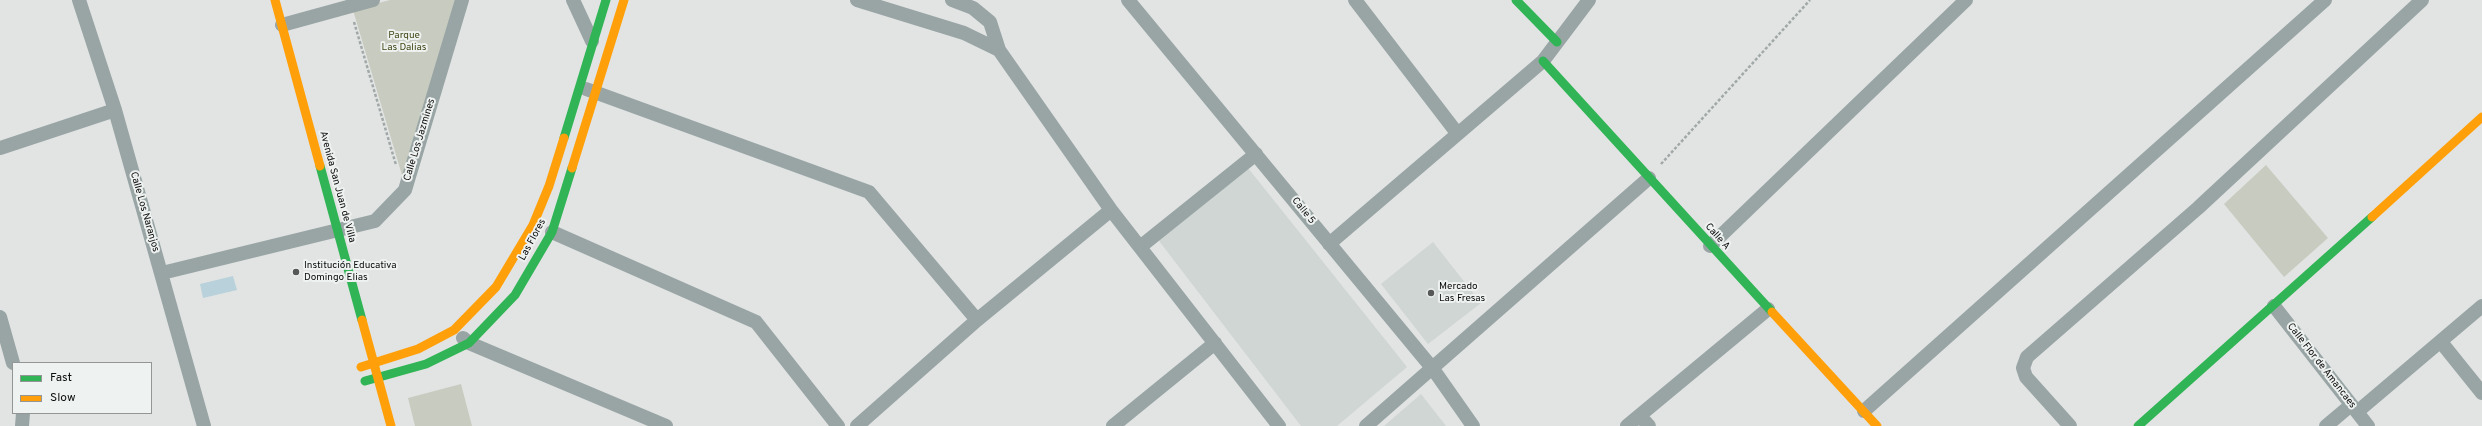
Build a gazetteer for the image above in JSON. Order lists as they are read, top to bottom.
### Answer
{
  "streets": {
    "street": [
      "Calle Los Jazmines",
      "Avenida San Juan de Villa",
      "Calle 5",
      "Calle Los Naranjos",
      "Calle A",
      "Las Flores",
      "Calle Flor de Amancaes"
    ]
  },
  "crossings": [
    ["Calle Los Jazmines", "Avenida San Juan de Villa"],
    ["Calle Los Jazmines", "Calle Los Naranjos"],
    ["Avenida San Juan de Villa", "Las Flores"]
  ],
  "parks": ["Parque Las Dalias"],
  "places": ["Institución Educativa Domingo Elias", "Mercado Las Fresas"],
  "legend": ["Fast", "Slow"]
}
